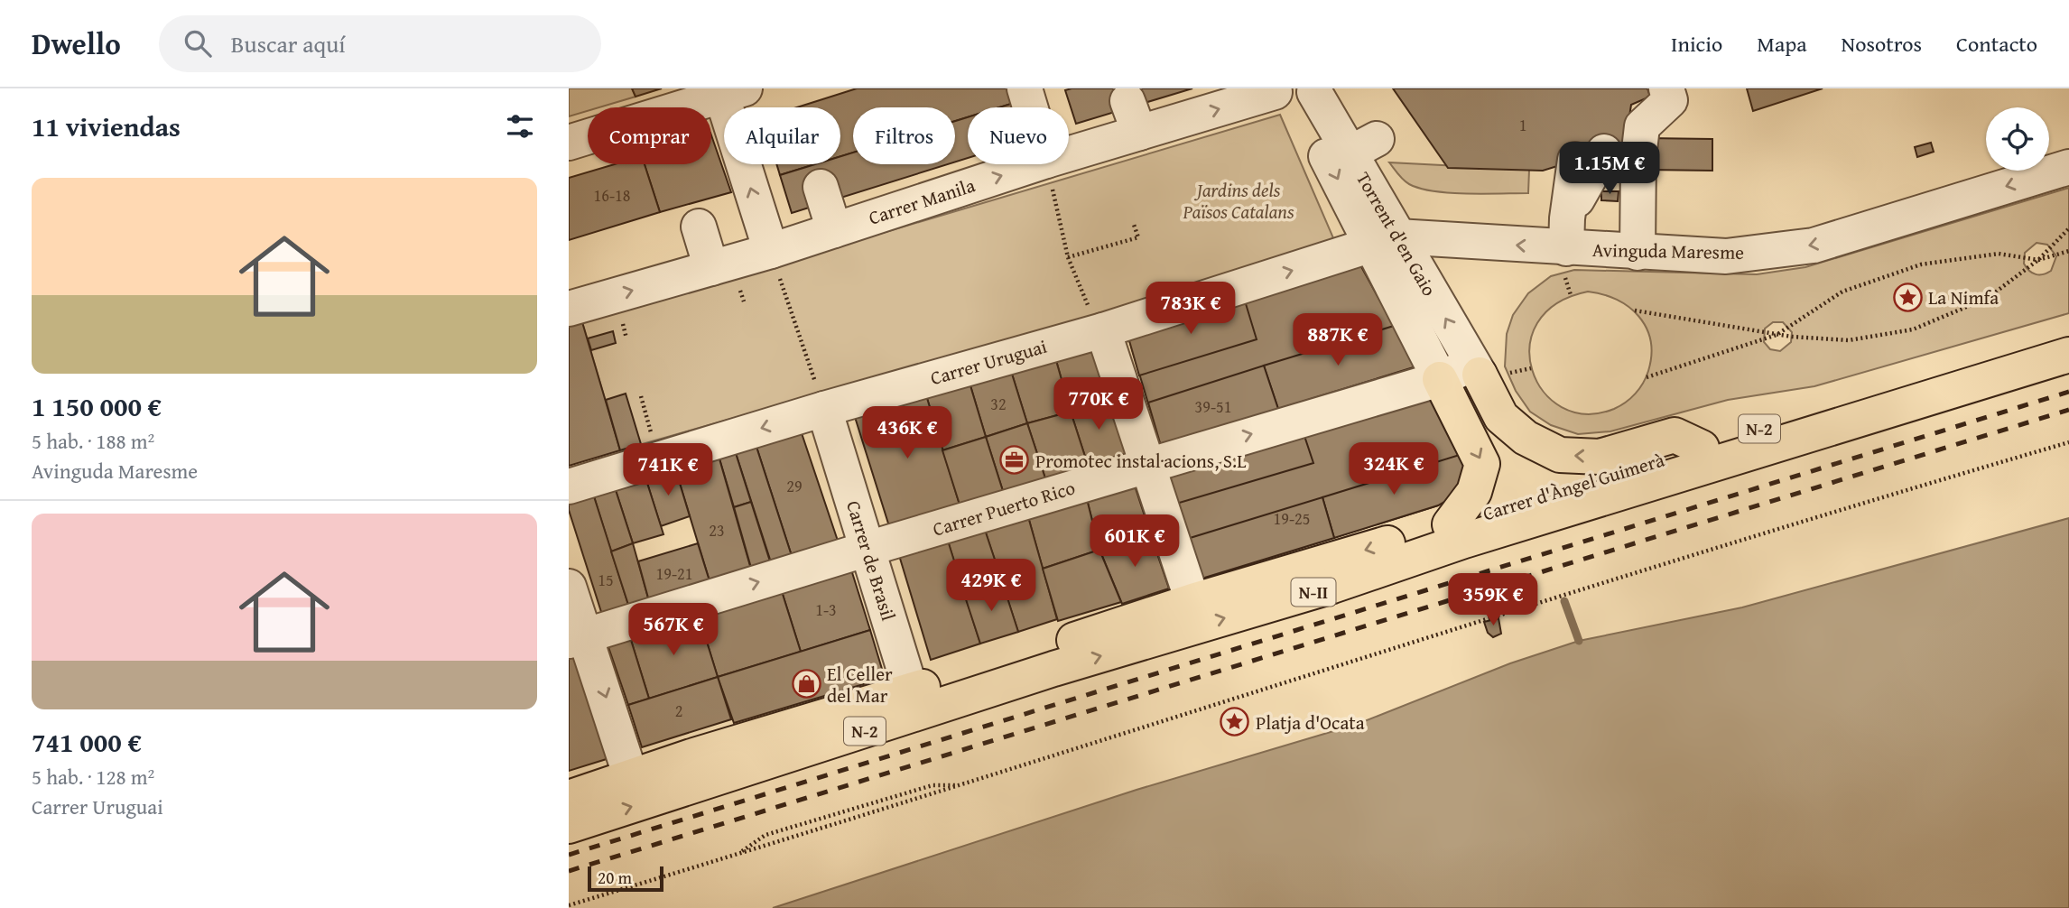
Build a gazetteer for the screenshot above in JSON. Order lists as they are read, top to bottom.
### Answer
{
  "streets": {
    "main road": ["N-2", "Carrer d'Àngel Guimerà", "N-II"],
    "street": [
      "Carrer Manila",
      "Torrent d'en Gaio",
      "Avinguda Maresme",
      "Carrer Uruguai",
      "Carrer Puerto Rico",
      "Carrer de Brasil"
    ]
  },
  "crossings": [
    ["Carrer Manila", "Torrent d'en Gaio"],
    ["Torrent d'en Gaio", "Avinguda Maresme"],
    ["Torrent d'en Gaio", "Carrer Uruguai"],
    ["Torrent d'en Gaio", "Carrer Puerto Rico"],
    ["Avinguda Maresme", "Carrer Uruguai"],
    ["Carrer Uruguai", "Carrer de Brasil"],
    ["N-2", "Carrer d'Àngel Guimerà"],
    ["Carrer Puerto Rico", "Carrer de Brasil"]
  ],
  "one_way": ["Carrer Manila", "Avinguda Maresme", "Carrer Puerto Rico"],
  "parks": ["Jardins dels Països Catalans"],
  "places": {
    "place": ["La Nimfa", "Platja d'Ocata"],
    "office": ["Promotec instal·acions, S.L"],
    "shop": ["El Celler del Mar"]
  },
  "house_numbers": [
    "1",
    "16-18",
    "32",
    "39-51",
    "29",
    "19-25",
    "23",
    "19-21",
    "15",
    "1-3",
    "2"
  ],
  "scale_bar": "20 m",
  "page": {
    "header": "Dwello",
    "search": "Buscar aquí",
    "nav": [
      "Inicio",
      "Mapa",
      "Nosotros",
      "Contacto"
    ],
    "heading": "11 viviendas",
    "chip": [
      "Comprar",
      "Alquilar",
      "Filtros",
      "Nuevo"
    ],
    "price": [
      "1.15M €",
      "783K €",
      "887K €",
      "770K €",
      "436K €",
      "324K €",
      "741K €",
      "601K €",
      "429K €",
      "359K €",
      "567K €"
    ],
    "list": [
      {
        "name": "1 150 000 €",
        "note": "5 hab. · 188 m² · Avinguda Maresme"
      },
      {
        "name": "741 000 €",
        "note": "5 hab. · 128 m² · Carrer Uruguai"
      }
    ],
    "scale": "20 m"
  }
}
